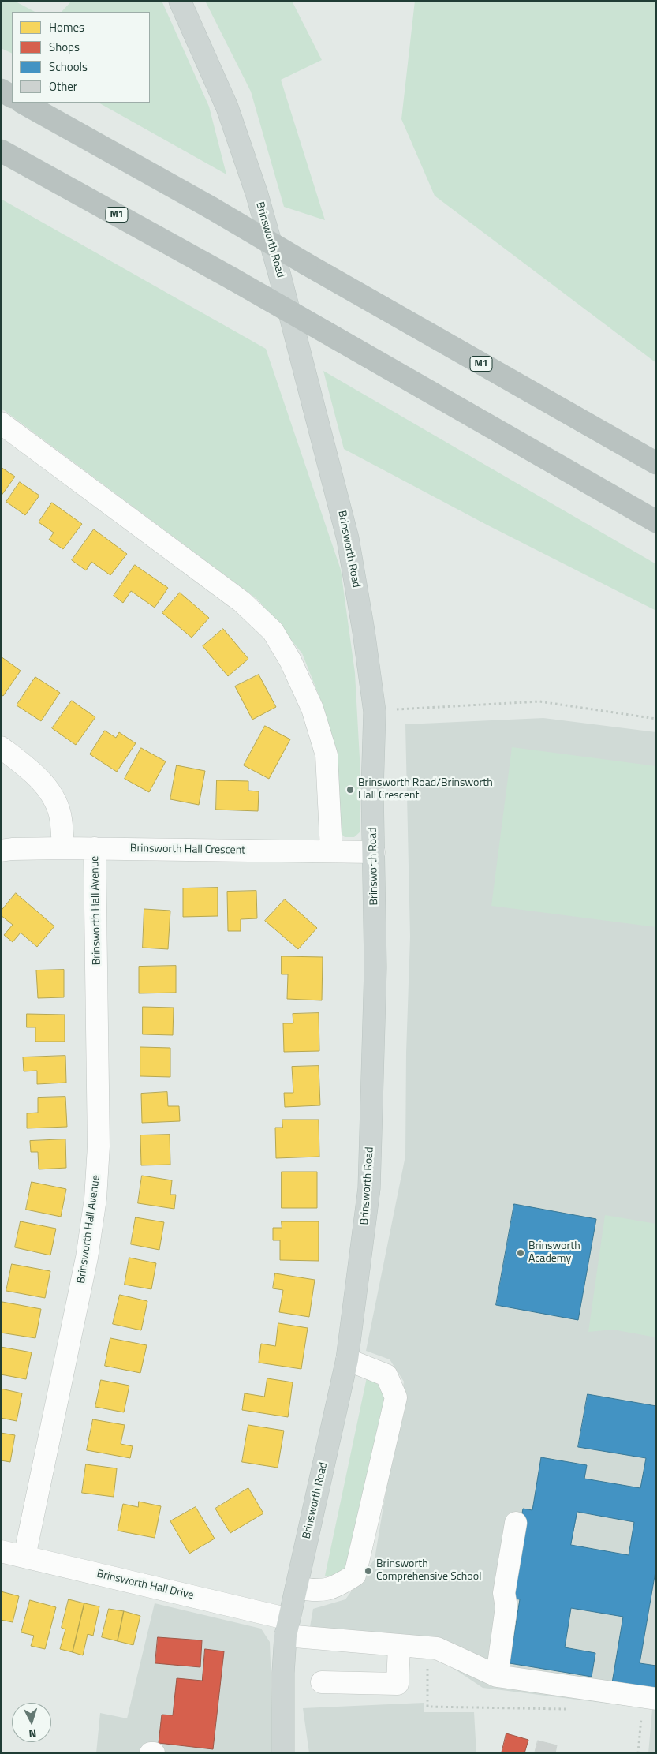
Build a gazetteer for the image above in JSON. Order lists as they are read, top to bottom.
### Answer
{
  "streets": {
    "highway": ["M1"],
    "main road": ["Brinsworth Road"],
    "street": ["Brinsworth Hall Crescent", "Brinsworth Hall Avenue", "Brinsworth Hall Drive"]
  },
  "crossings": [
    ["Brinsworth Road", "Brinsworth Hall Crescent"],
    ["Brinsworth Road", "Brinsworth Hall Drive"],
    ["Brinsworth Hall Crescent", "Brinsworth Hall Avenue"],
    ["Brinsworth Hall Avenue", "Brinsworth Hall Drive"]
  ],
  "places": ["Brinsworth Road/Brinsworth Hall Crescent", "Brinsworth Academy", "Brinsworth Comprehensive School"],
  "legend": [
    "Homes",
    "Shops",
    "Schools",
    "Other"
  ],
  "north": "bottom"
}
